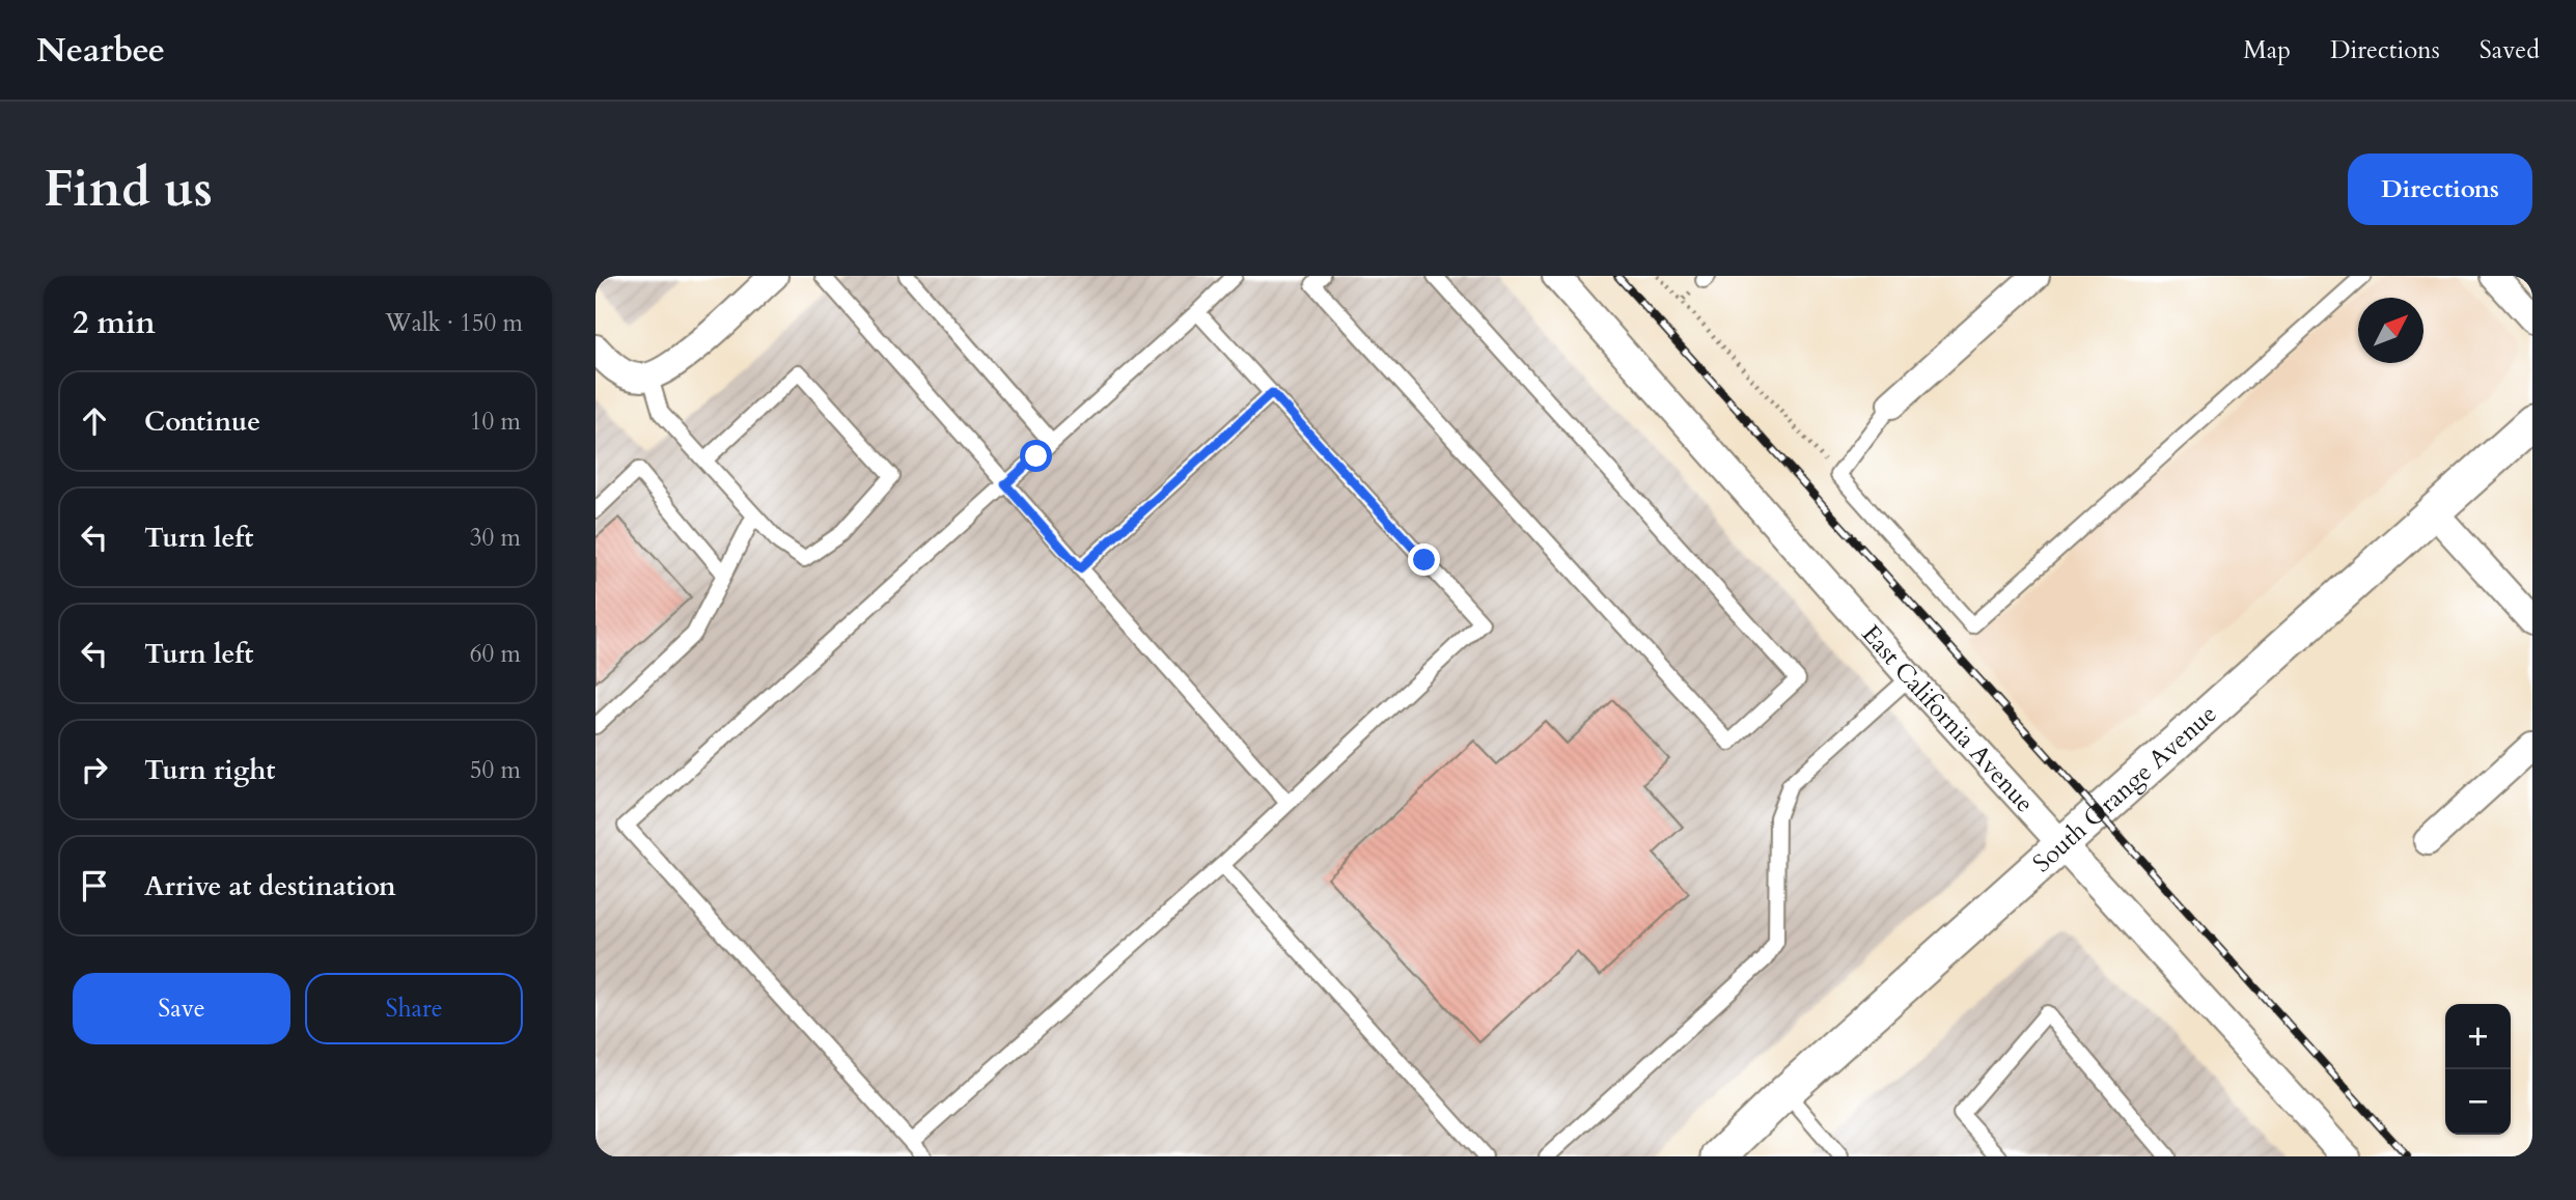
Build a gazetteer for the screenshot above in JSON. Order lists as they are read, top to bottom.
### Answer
{
  "streets": {
    "street": ["East California Avenue", "South Orange Avenue"]
  },
  "crossings": [
    ["East California Avenue", "South Orange Avenue"]
  ],
  "north": "top right",
  "page": {
    "header": "Nearbee",
    "nav": ["Map", "Directions", "Saved"],
    "buttons": [
      "Directions",
      ["Save", "Share"]
    ],
    "title": "Find us",
    "heading": ["2 min", "Walk · 150 m"],
    "list": [
      ["Continue", "10 m"],
      ["Turn left", "30 m"],
      ["Turn left", "60 m"],
      ["Turn right", "50 m"],
      "Arrive at destination"
    ],
    "map_buttons": ["+", "−"]
  }
}
